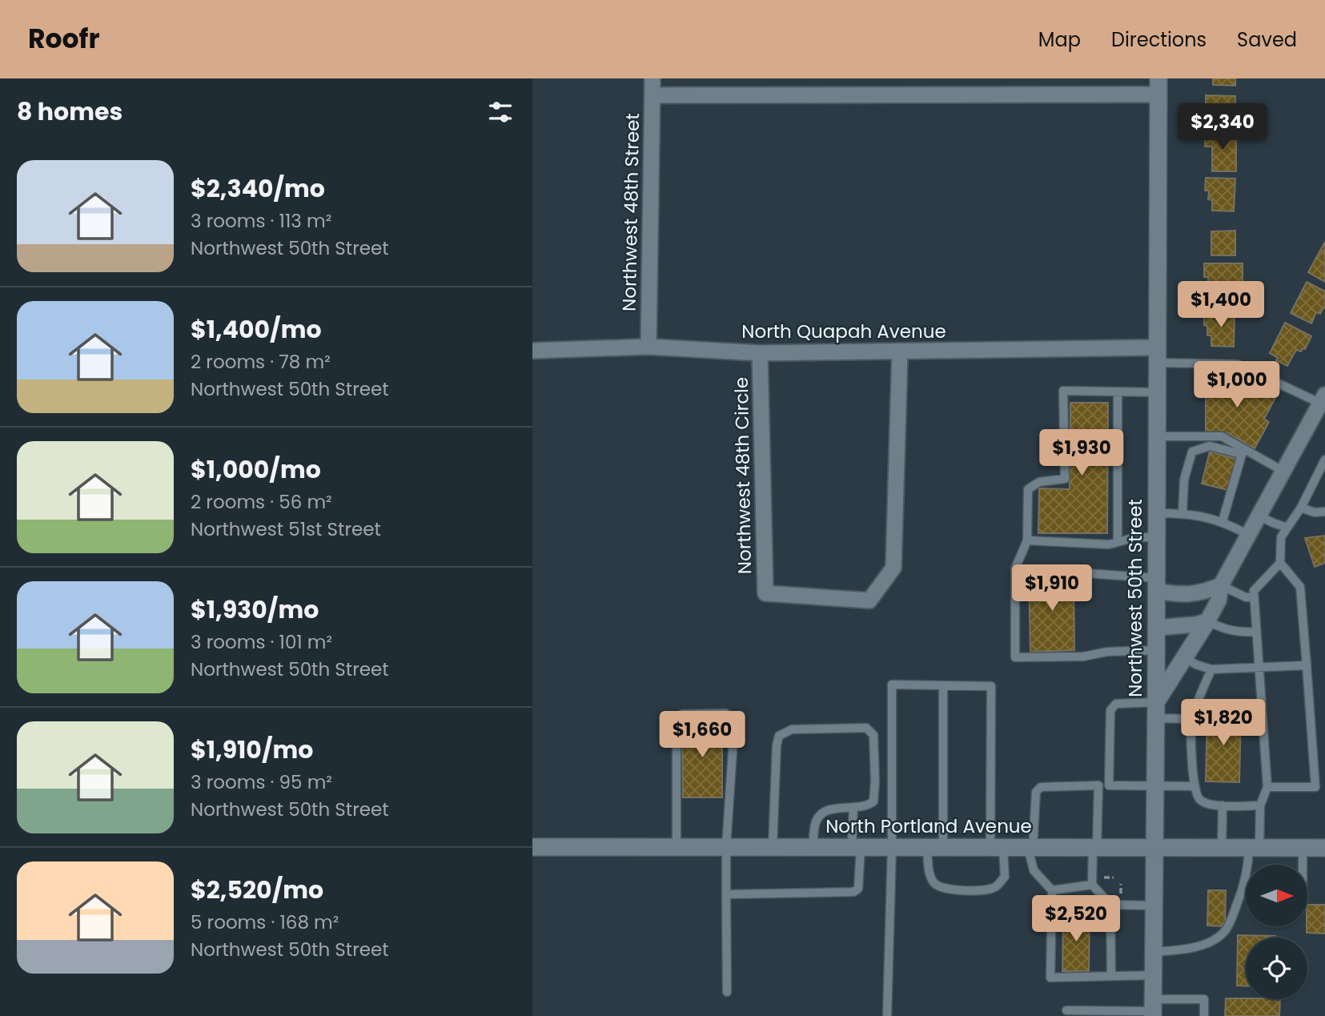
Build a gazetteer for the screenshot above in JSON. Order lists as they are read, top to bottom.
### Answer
{
  "streets": {
    "main road": ["Northwest 50th Street", "North Portland Avenue"],
    "street": ["Northwest 48th Street", "North Quapah Avenue", "Northwest 48th Circle"]
  },
  "crossings": [
    ["Northwest 48th Street", "North Quapah Avenue"],
    ["North Quapah Avenue", "Northwest 48th Circle"],
    ["North Quapah Avenue", "Northwest 50th Street"],
    ["Northwest 50th Street", "North Portland Avenue"]
  ],
  "north": "right",
  "page": {
    "header": "Roofr",
    "nav": ["Map", "Directions", "Saved"],
    "heading": "8 homes",
    "price": [
      "$2,340",
      "$1,400",
      "$1,000",
      "$1,930",
      "$1,910",
      "$1,820",
      "$1,660",
      "$2,520"
    ],
    "list": [
      {
        "name": "$2,340/mo",
        "note": "3 rooms · 113 m² · Northwest 50th Street"
      },
      {
        "name": "$1,400/mo",
        "note": "2 rooms · 78 m² · Northwest 50th Street"
      },
      {
        "name": "$1,000/mo",
        "note": "2 rooms · 56 m² · Northwest 51st Street"
      },
      {
        "name": "$1,930/mo",
        "note": "3 rooms · 101 m² · Northwest 50th Street"
      },
      {
        "name": "$1,910/mo",
        "note": "3 rooms · 95 m² · Northwest 50th Street"
      },
      {
        "name": "$2,520/mo",
        "note": "5 rooms · 168 m² · Northwest 50th Street"
      }
    ]
  }
}
